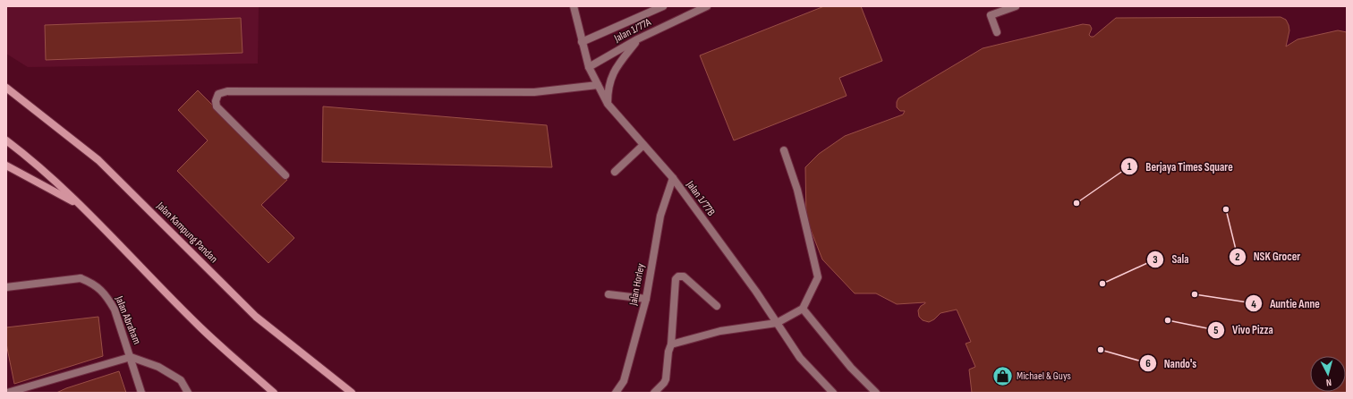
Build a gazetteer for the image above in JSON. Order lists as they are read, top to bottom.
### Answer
{
  "streets": {
    "main road": ["Jalan Kampung Pandan"],
    "street": [
      "Jalan 1/77A",
      "Jalan 1/77B",
      "Jalan Horley",
      "Jalan Abraham"
    ]
  },
  "crossings": [
    ["Jalan 1/77A", "Jalan 1/77B"],
    ["Jalan 1/77B", "Jalan Horley"]
  ],
  "places": {
    "other": [
      "Berjaya Times Square",
      "NSK Grocer",
      "Sala",
      "Auntie Anne",
      "Vivo Pizza",
      "Nando's"
    ],
    "shop": ["Michael & Guys"]
  },
  "north": "bottom"
}
